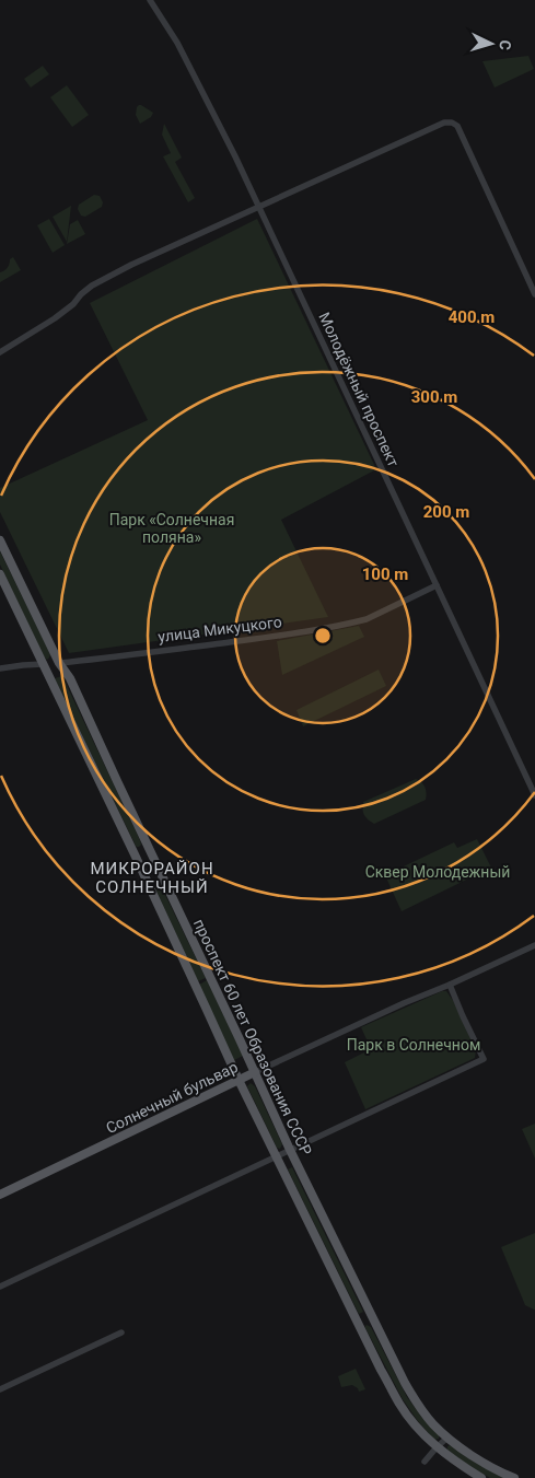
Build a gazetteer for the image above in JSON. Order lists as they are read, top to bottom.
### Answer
{
  "streets": {
    "main road": ["улица Микуцкого", "проспект 60 лет Образования СССР", "Солнечный бульвар"],
    "street": ["Молодёжный проспект"]
  },
  "crossings": [
    ["Молодёжный проспект", "улица Микуцкого"],
    ["улица Микуцкого", "проспект 60 лет Образования СССР"],
    ["проспект 60 лет Образования СССР", "Солнечный бульвар"]
  ],
  "districts": ["МИКРОРАЙОН СОЛНЕЧНЫЙ"],
  "parks": ["Парк «Солнечная поляна»", "Сквер Молодежный", "Парк в Солнечном"],
  "north": "right",
  "rings": [
    "400 m",
    "300 m",
    "200 m",
    "100 m"
  ]
}
